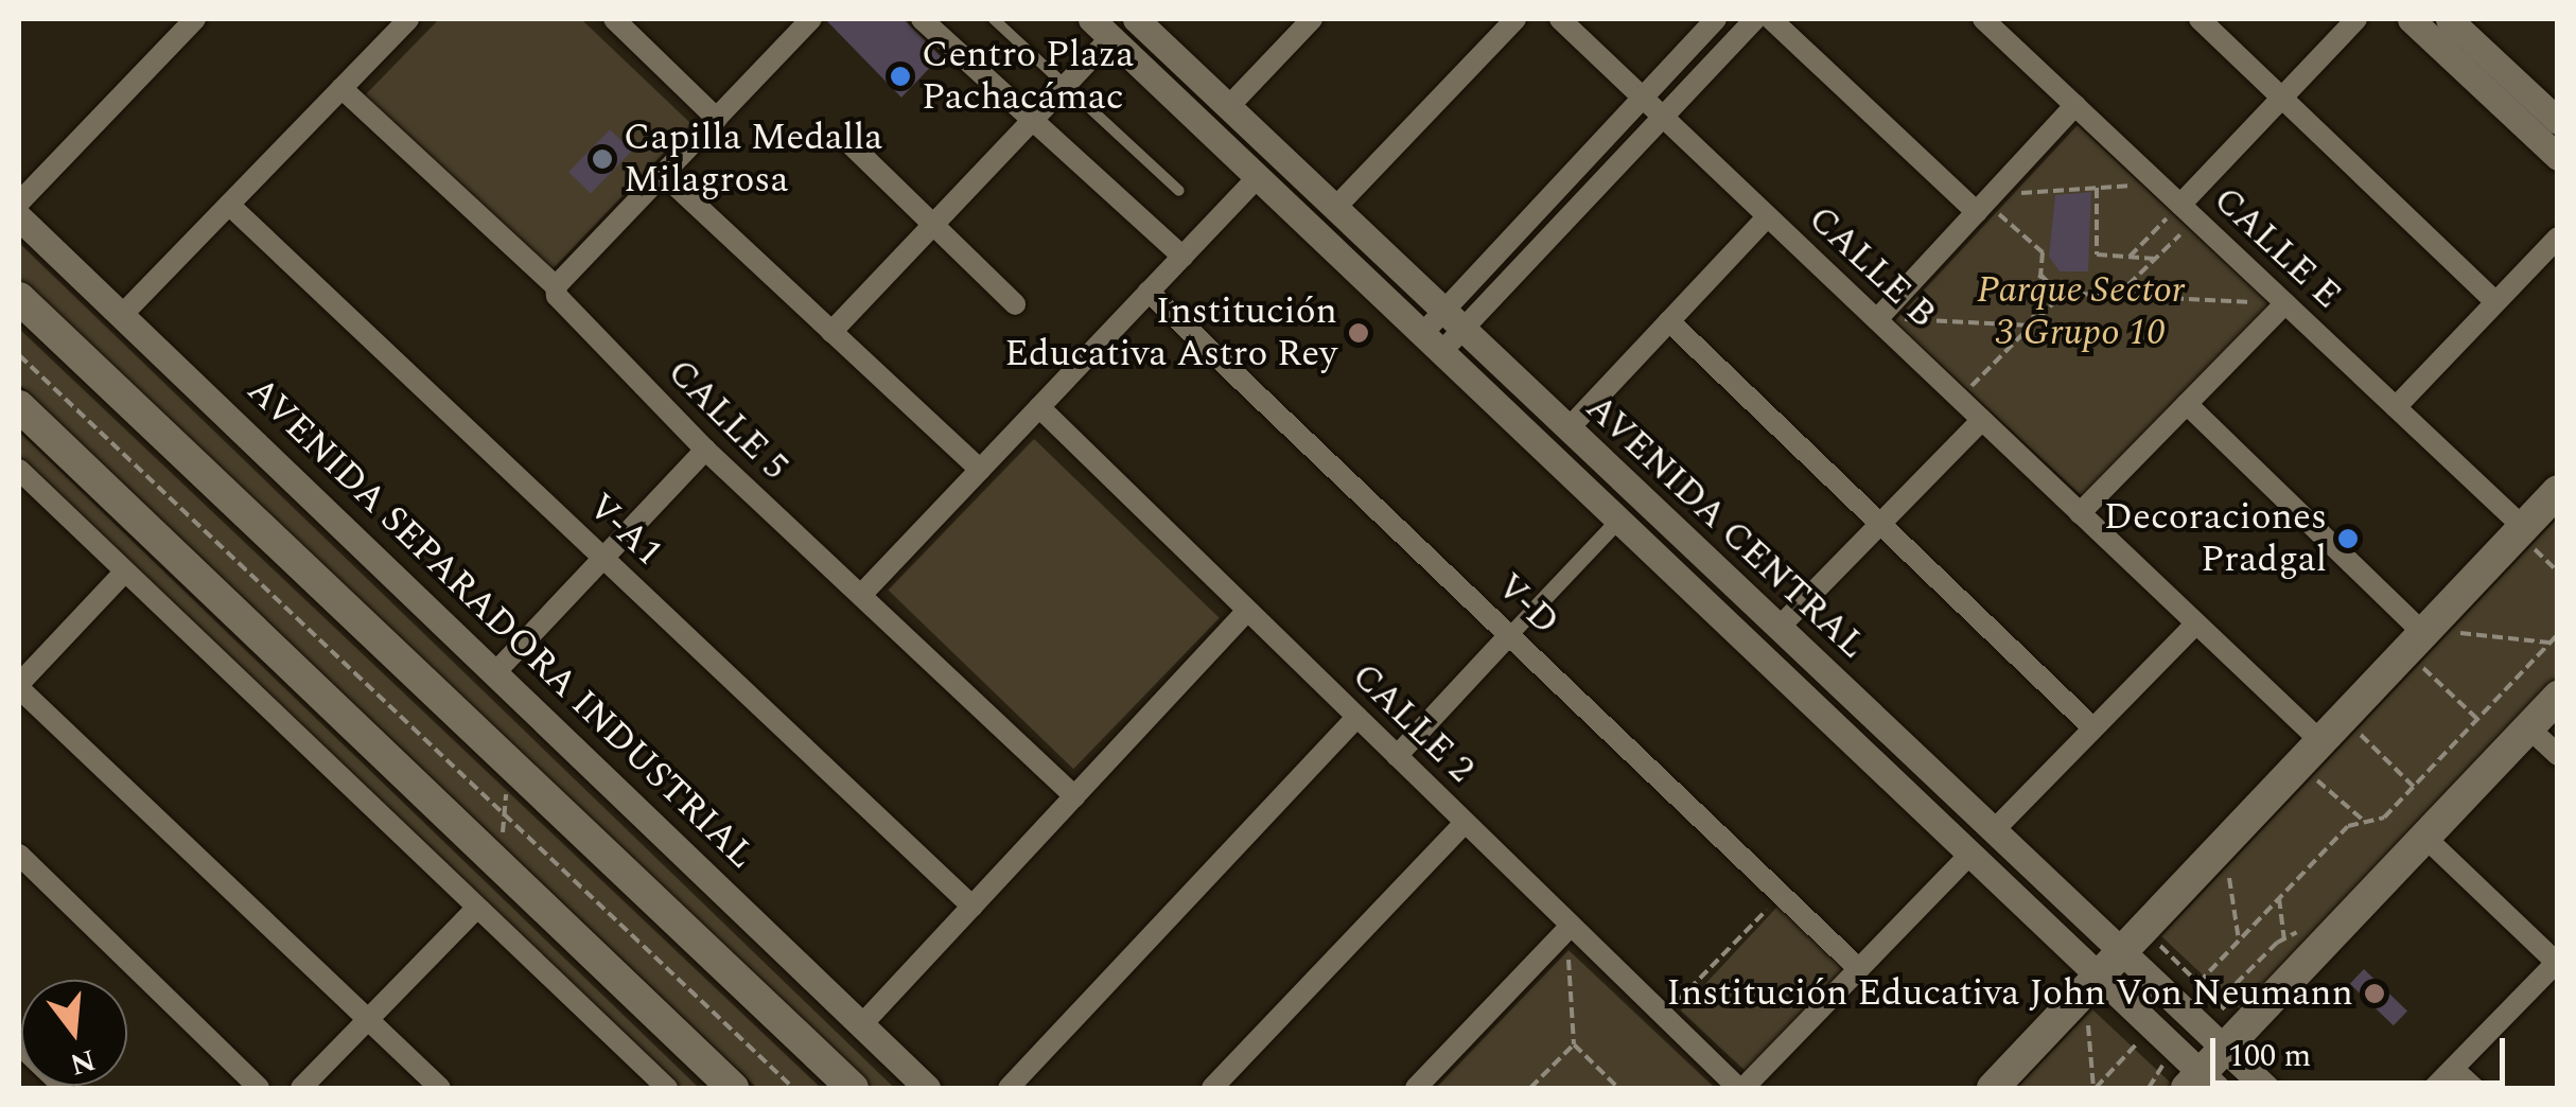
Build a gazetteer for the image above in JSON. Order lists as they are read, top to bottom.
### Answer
{
  "streets": {
    "street": [
      "CALLE E",
      "CALLE B",
      "CALLE 5",
      "AVENIDA CENTRAL",
      "V-A1",
      "V-D",
      "AVENIDA SEPARADORA INDUSTRIAL",
      "CALLE 2"
    ]
  },
  "parks": ["Parque Sector 3 Grupo 10"],
  "places": [
    "Centro Plaza Pachacámac",
    "Capilla Medalla Milagrosa",
    "Institución Educativa Astro Rey",
    "Decoraciones Pradgal",
    "Institución Educativa John Von Neumann"
  ],
  "scale_bar": "100 m",
  "north": "bottom"
}
